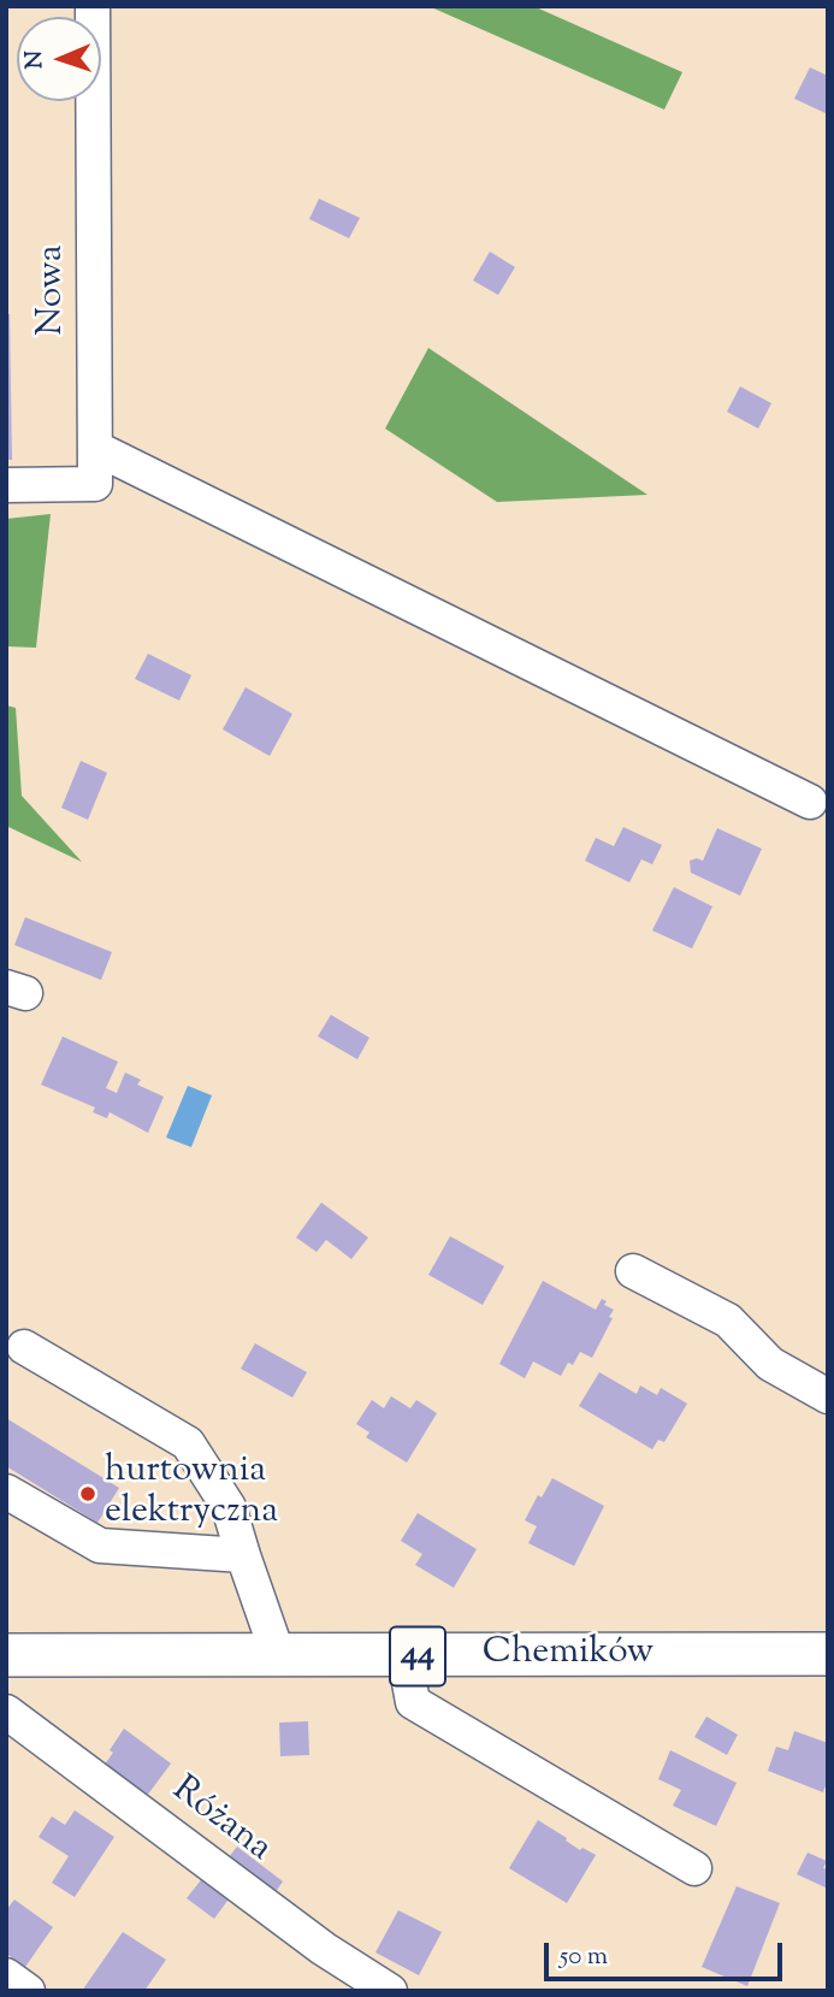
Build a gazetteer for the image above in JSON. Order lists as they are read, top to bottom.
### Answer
{
  "streets": {
    "main road": ["Chemików", "44"],
    "street": ["Nowa", "Różana"]
  },
  "places": ["hurtownia elektryczna"],
  "scale_bar": "50 m",
  "north": "left"
}
